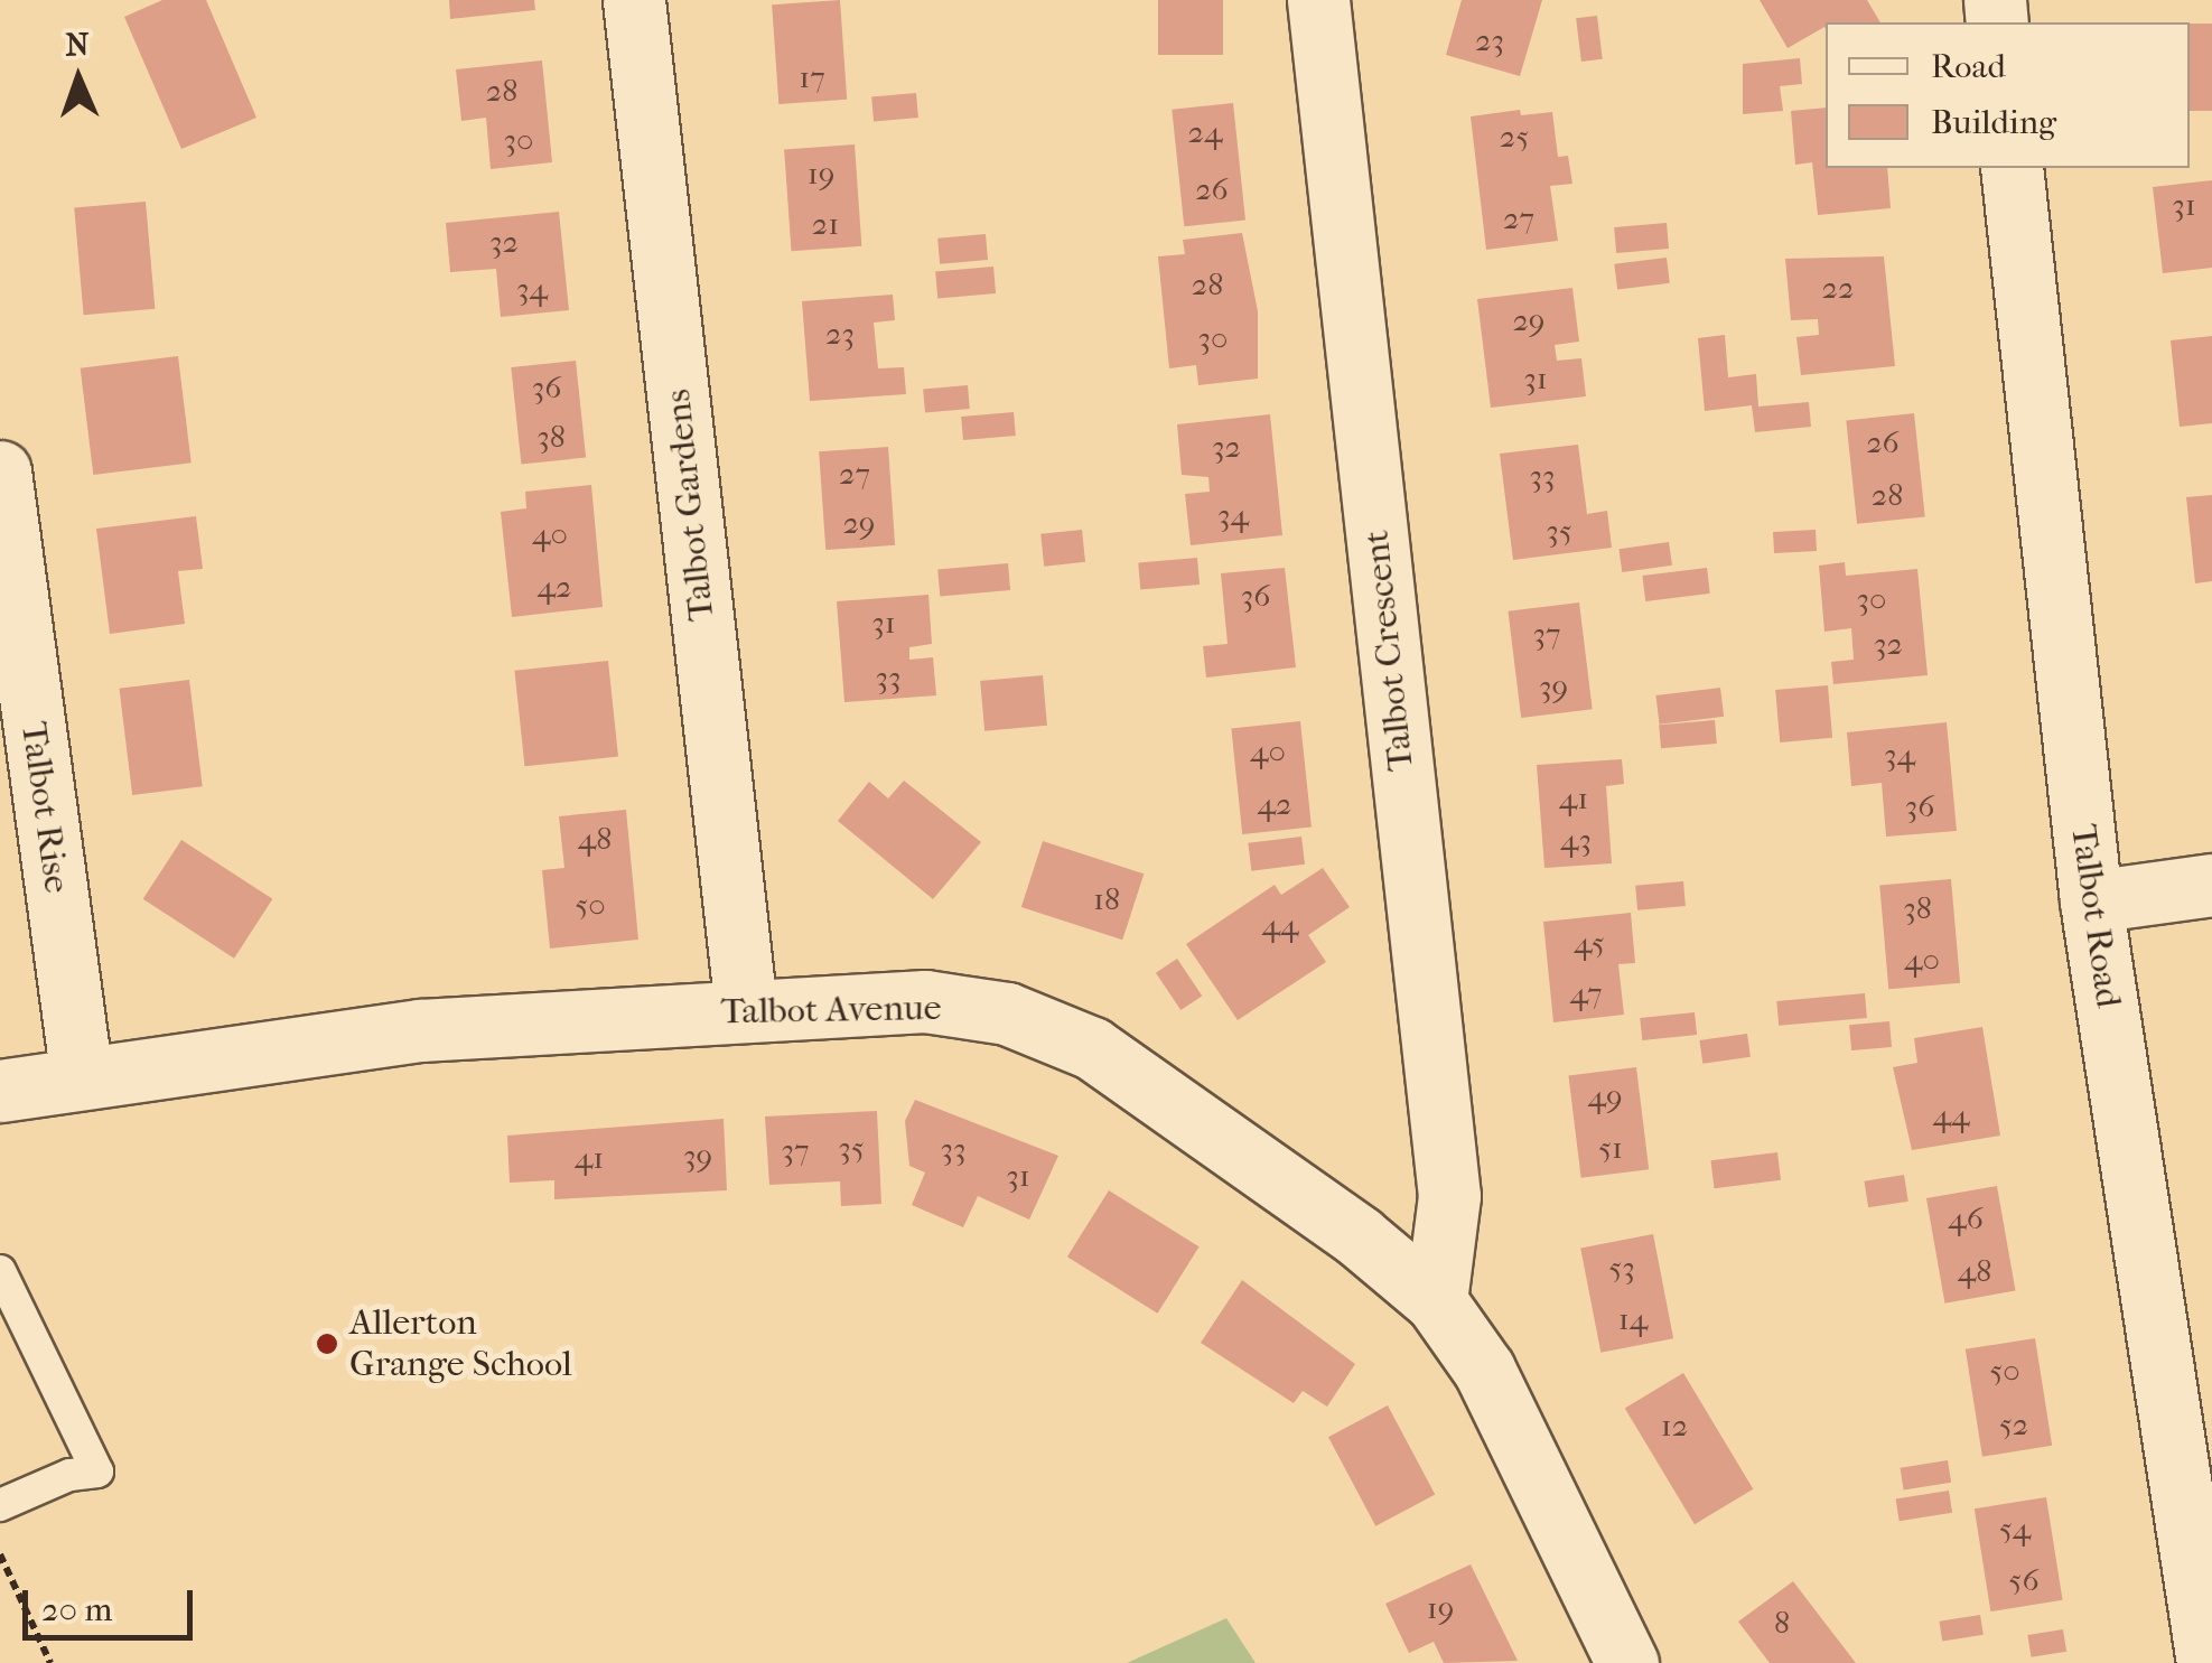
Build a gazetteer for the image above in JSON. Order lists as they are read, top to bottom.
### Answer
{
  "streets": {
    "street": [
      "Talbot Gardens",
      "Talbot Crescent",
      "Talbot Rise",
      "Talbot Road",
      "Talbot Avenue"
    ]
  },
  "crossings": [
    ["Talbot Gardens", "Talbot Avenue"],
    ["Talbot Crescent", "Talbot Avenue"],
    ["Talbot Rise", "Talbot Avenue"]
  ],
  "places": ["Allerton Grange School"],
  "house_numbers": [
    "23",
    "17",
    "28",
    "24",
    "25",
    "30",
    "19",
    "26",
    "31",
    "27",
    "21",
    "32",
    "28",
    "22",
    "34",
    "29",
    "23",
    "30",
    "31",
    "36",
    "38",
    "26",
    "32",
    "27",
    "33",
    "28",
    "34",
    "29",
    "35",
    "40",
    "42",
    "36",
    "30",
    "31",
    "37",
    "32",
    "33",
    "39",
    "40",
    "34",
    "41",
    "42",
    "36",
    "48",
    "43",
    "18",
    "50",
    "38",
    "44",
    "45",
    "40",
    "47",
    "49",
    "44",
    "35",
    "51",
    "33",
    "37",
    "39",
    "41",
    "31",
    "46",
    "53",
    "48",
    "14",
    "50",
    "52",
    "12",
    "54",
    "56",
    "19",
    "8"
  ],
  "legend": ["Road", "Building"],
  "scale_bar": "20 m",
  "north": "top"
}
